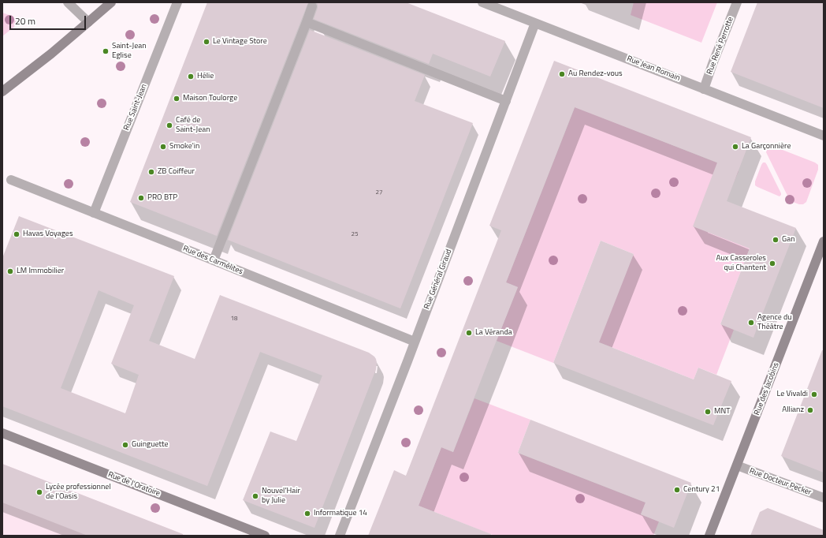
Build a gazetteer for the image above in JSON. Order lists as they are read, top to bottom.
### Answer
{
  "streets": {
    "street": [
      "Rue René Perrotte",
      "Rue Jean Romain",
      "Rue Saint-Jean",
      "Rue des Carmélites",
      "Rue Général Giraud",
      "Rue des Jacobins",
      "Rue Docteur Pecker",
      "Rue de l'Oratoire"
    ]
  },
  "crossings": [
    ["Rue René Perrotte", "Rue Jean Romain"],
    ["Rue Jean Romain", "Rue Général Giraud"],
    ["Rue Saint-Jean", "Rue des Carmélites"],
    ["Rue des Carmélites", "Rue Général Giraud"],
    ["Rue des Jacobins", "Rue Docteur Pecker"]
  ],
  "places": [
    "Le Vintage Store",
    "Saint-Jean Eglise",
    "Au Rendez-vous",
    "Hélie",
    "Maison Toulorge",
    "Café de Saint-Jean",
    "Smoke'in",
    "La Garçonnière",
    "ZB Coiffeur",
    "PRO BTP",
    "Havas Voyages",
    "Gan",
    "Aux Casseroles qui Chantent",
    "LM Immobilier",
    "Agence du Théâtre",
    "La Véranda",
    "Le Vivaldi",
    "Allianz",
    "MNT",
    "Guinguette",
    "Century 21",
    "Lycée professionnel de l'Oasis",
    "Nouvel’Hair by Julie",
    "Informatique 14"
  ],
  "house_numbers": ["27", "25", "18"],
  "scale_bar": "20 m"
}
